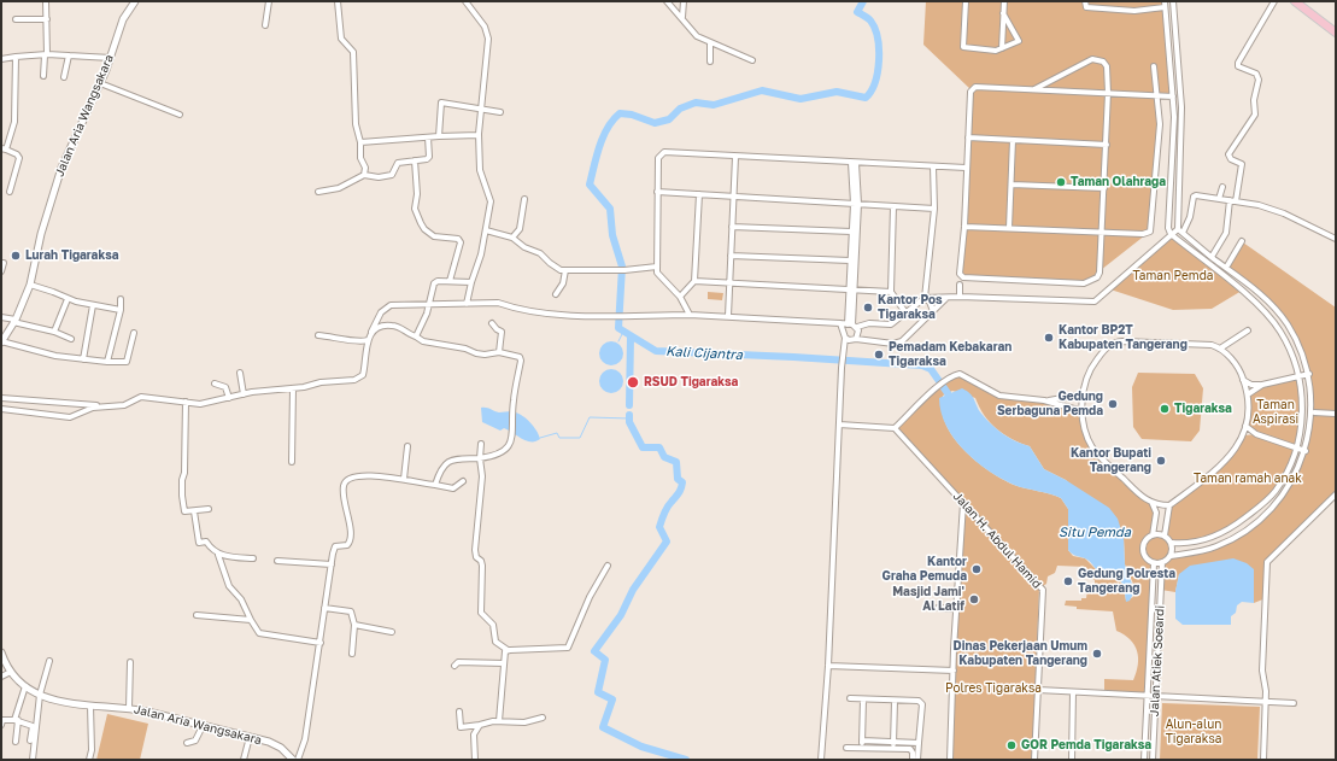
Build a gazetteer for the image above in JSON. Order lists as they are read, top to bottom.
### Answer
{
  "streets": {
    "street": ["Jalan Aria Wangsakara", "Jalan H. Abdul Hamid", "Jalan Atiek Soeardi"]
  },
  "water": ["Kali Cijantra", "Situ Pemda"],
  "parks": [
    "Taman Pemda",
    "Taman Aspirasi",
    "Taman ramah anak",
    "Polres Tigaraksa",
    "Alun-alun Tigaraksa"
  ],
  "places": [
    "Taman Olahraga",
    "Lurah Tigaraksa",
    "Kantor Pos Tigaraksa",
    "Kantor BP2T Kabupaten Tangerang",
    "Pemadam Kebakaran Tigaraksa",
    "RSUD Tigaraksa",
    "Gedung Serbaguna Pemda",
    "Tigaraksa",
    "Kantor Bupati Tangerang",
    "Kantor Graha Pemuda",
    "Gedung Polresta Tangerang",
    "Masjid Jami' Al Latif",
    "Dinas Pekerjaan Umum Kabupaten Tangerang",
    "GOR Pemda Tigaraksa"
  ]
}
